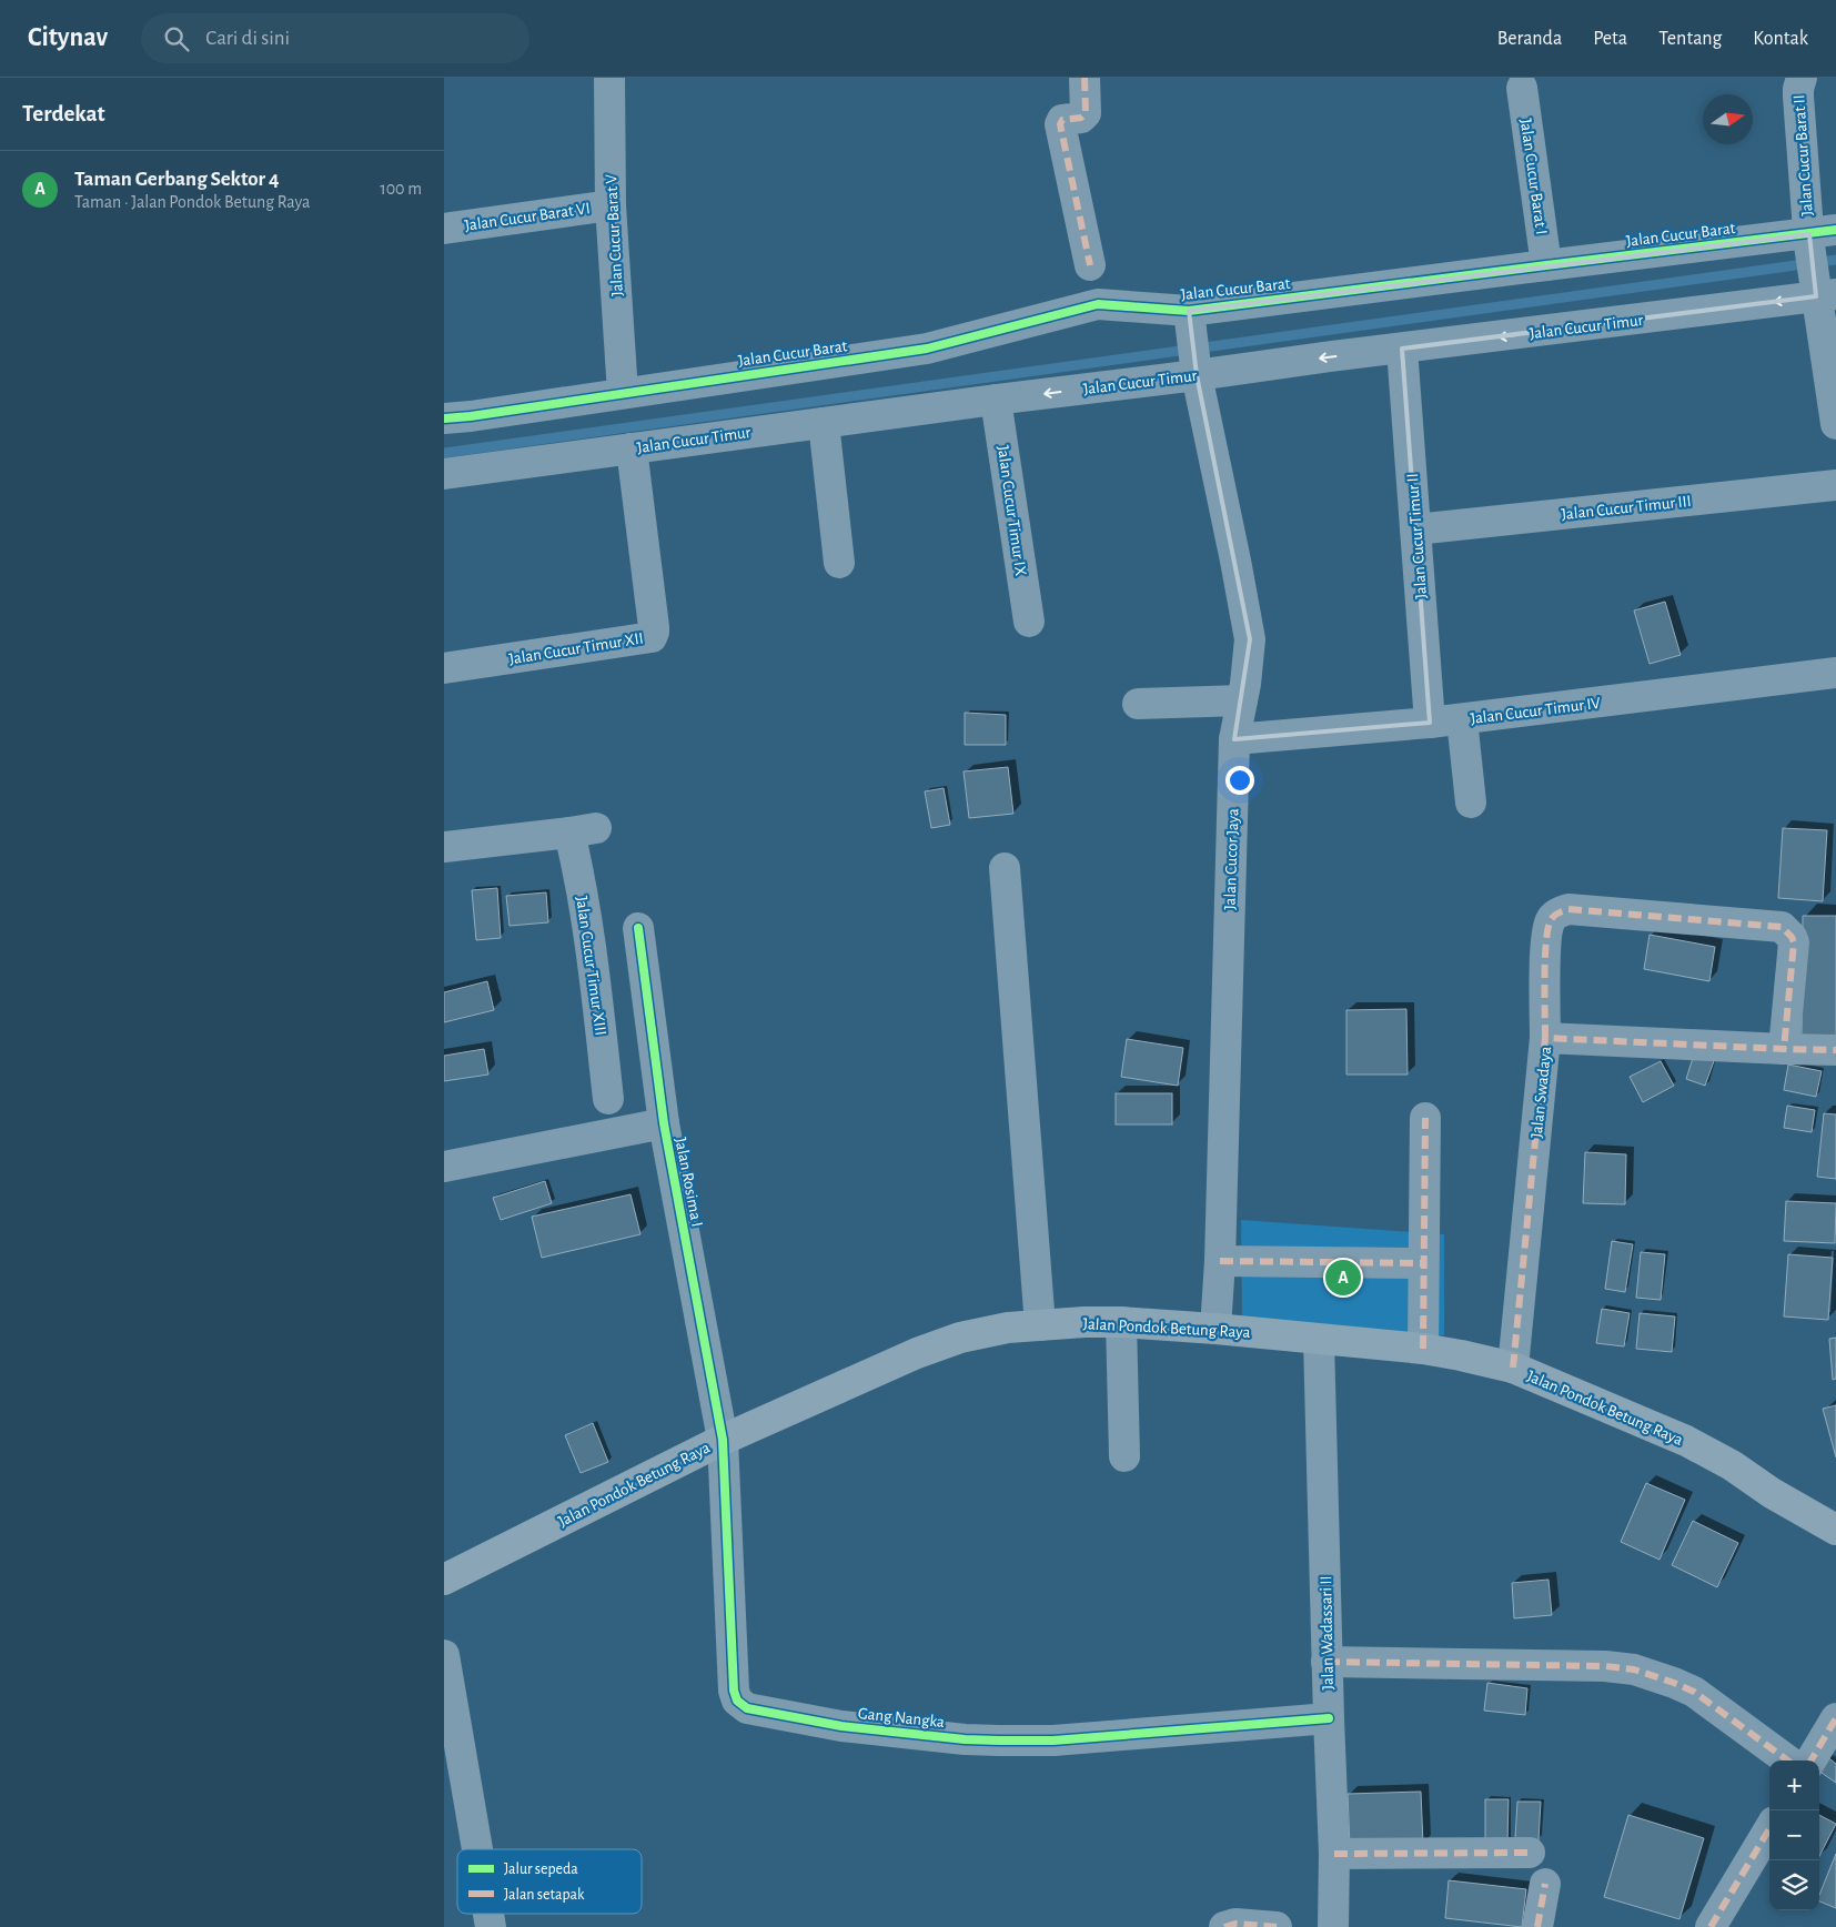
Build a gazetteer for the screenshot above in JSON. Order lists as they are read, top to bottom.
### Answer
{
  "streets": {
    "main road": ["Jalan Pondok Betung Raya"],
    "street": [
      "Jalan Cucur Barat II",
      "Jalan Cucur Barat I",
      "Jalan Cucur Barat VI",
      "Jalan Cucur Barat",
      "Jalan Cucur Barat V",
      "Jalan Cucur Timur",
      "Jalan Cucur Timur III",
      "Jalan Cucur Timur IX",
      "Jalan Cucur Timur II",
      "Jalan Cucur Timur XII",
      "Jalan Cucur Timur IV",
      "Jalan Cucor Jaya",
      "Jalan Cucur Timur XIII",
      "Jalan Swadaya",
      "Jalan Rosima I",
      "Jalan Wadassari II",
      "Gang Nangka"
    ]
  },
  "crossings": [
    ["Jalan Cucur Barat II", "Jalan Cucur Barat"],
    ["Jalan Cucur Barat II", "Jalan Cucur Timur"],
    ["Jalan Cucur Barat I", "Jalan Cucur Barat"],
    ["Jalan Cucur Barat VI", "Jalan Cucur Barat V"],
    ["Jalan Cucur Barat", "Jalan Cucur Barat V"],
    ["Jalan Cucur Barat", "Jalan Cucor Jaya"],
    ["Jalan Cucur Timur", "Jalan Cucur Timur IX"],
    ["Jalan Cucur Timur", "Jalan Cucur Timur II"],
    ["Jalan Cucur Timur", "Jalan Cucur Timur XII"],
    ["Jalan Cucur Timur", "Jalan Cucor Jaya"],
    ["Jalan Cucur Timur III", "Jalan Cucur Timur II"],
    ["Jalan Cucur Timur II", "Jalan Cucur Timur IV"],
    ["Jalan Cucur Timur IV", "Jalan Cucor Jaya"],
    ["Jalan Cucor Jaya", "Jalan Pondok Betung Raya"],
    ["Jalan Swadaya", "Jalan Pondok Betung Raya"],
    ["Jalan Rosima I", "Jalan Pondok Betung Raya"],
    ["Jalan Rosima I", "Gang Nangka"],
    ["Jalan Pondok Betung Raya", "Jalan Wadassari II"],
    ["Jalan Pondok Betung Raya", "Gang Nangka"],
    ["Jalan Wadassari II", "Gang Nangka"]
  ],
  "one_way": ["Jalan Cucur Timur"],
  "legend": ["Jalur sepeda", "Jalan setapak"],
  "north": "right",
  "page": {
    "header": "Citynav",
    "search": "Cari di sini",
    "nav": [
      "Beranda",
      "Peta",
      "Tentang",
      "Kontak"
    ],
    "heading": "Terdekat",
    "list": [
      {
        "mark": "A",
        "name": "Taman Gerbang Sektor 4",
        "note": "Taman · Jalan Pondok Betung Raya",
        "value": "100 m"
      }
    ],
    "pins": "A",
    "map_buttons": ["+", "−"]
  }
}
